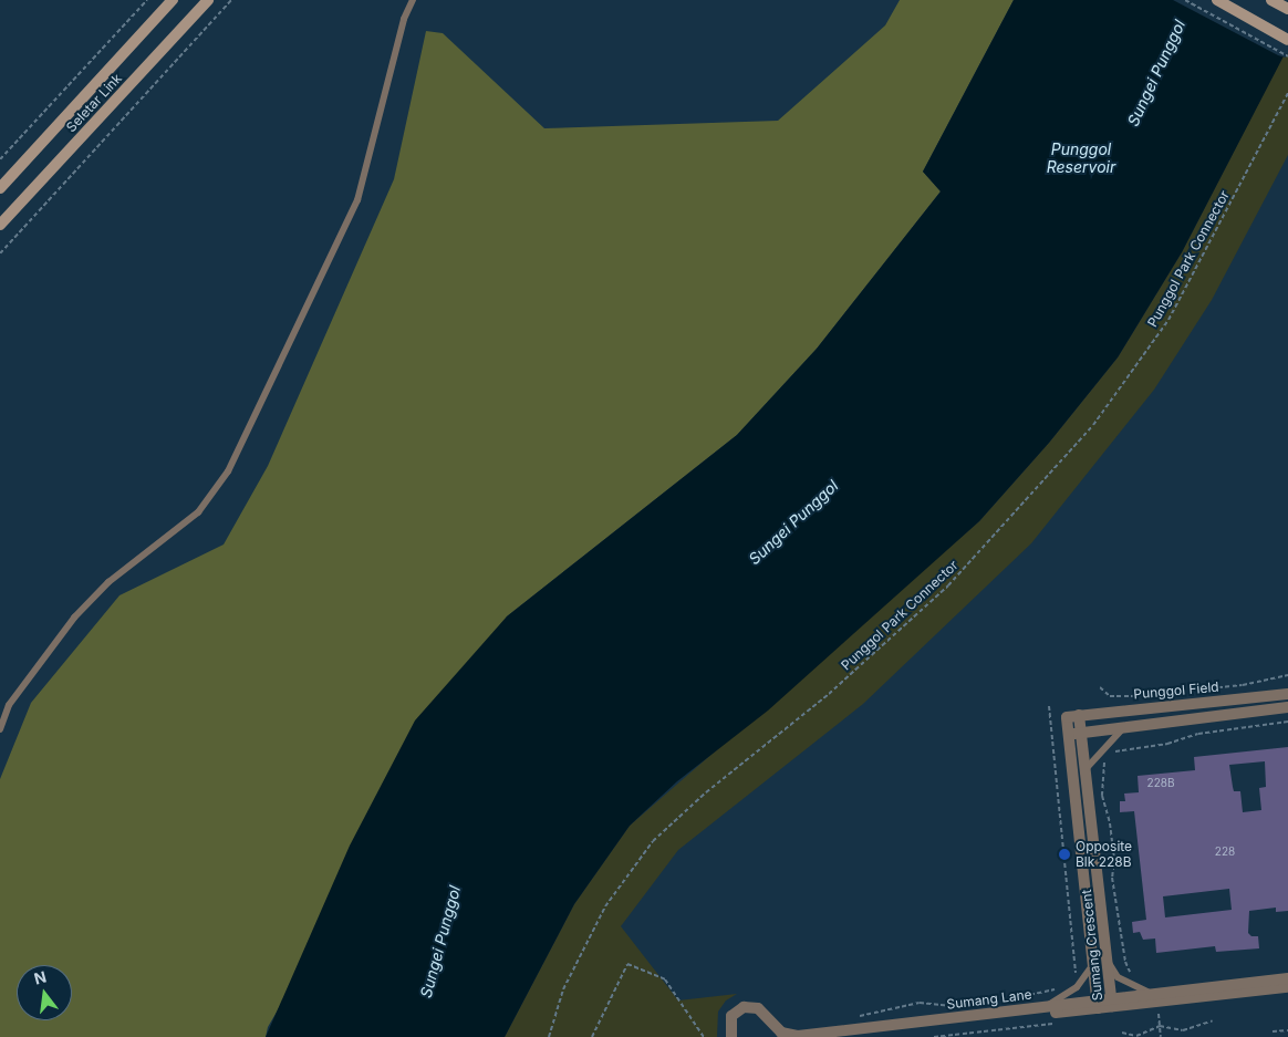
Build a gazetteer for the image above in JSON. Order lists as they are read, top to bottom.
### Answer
{
  "streets": {
    "main road": ["Seletar Link"],
    "street": ["Punggol Field", "Sumang Crescent", "Sumang Lane"],
    "path": ["Punggol Park Connector"]
  },
  "crossings": [
    ["Punggol Field", "Sumang Crescent"],
    ["Sumang Crescent", "Sumang Lane"]
  ],
  "water": ["Sungei Punggol", "Punggol Reservoir"],
  "places": ["Opposite Blk 228B"],
  "house_numbers": ["228B", "228"],
  "north": "top"
}
